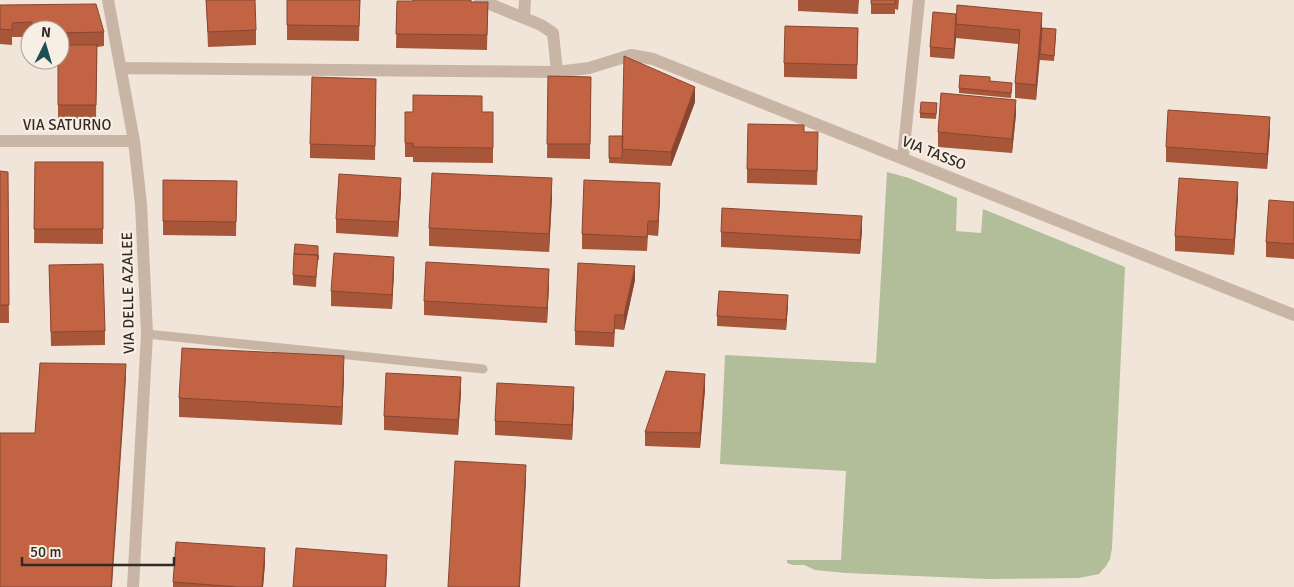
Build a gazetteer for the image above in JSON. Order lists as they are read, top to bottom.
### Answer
{
  "streets": {
    "street": ["VIA SATURNO", "VIA TASSO", "VIA DELLE AZALEE"]
  },
  "crossings": [
    ["VIA SATURNO", "VIA DELLE AZALEE"],
    ["VIA TASSO", "VIA DELLE AZALEE"]
  ],
  "scale_bar": "50 m",
  "north": "top"
}
